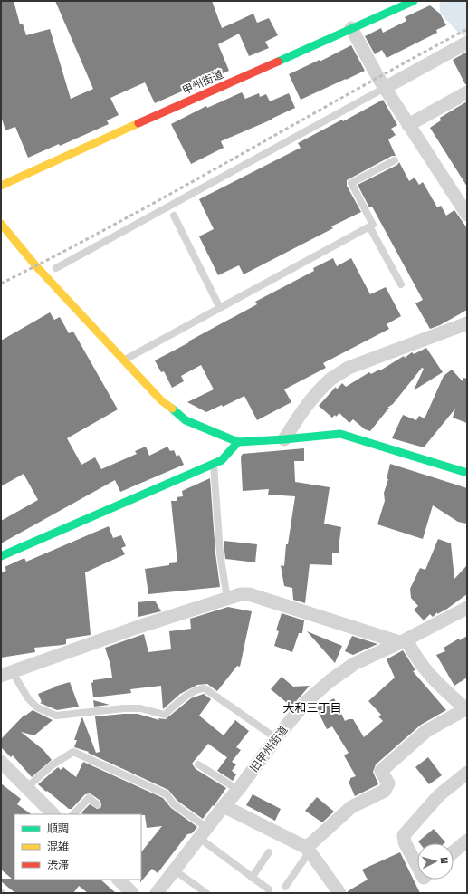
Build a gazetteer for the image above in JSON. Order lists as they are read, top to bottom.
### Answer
{
  "streets": {
    "main road": ["甲州街道"],
    "street": ["旧甲州街道"]
  },
  "districts": ["大和三丁目"],
  "legend": ["順調", "混雑", "渋滞"],
  "north": "right"
}
